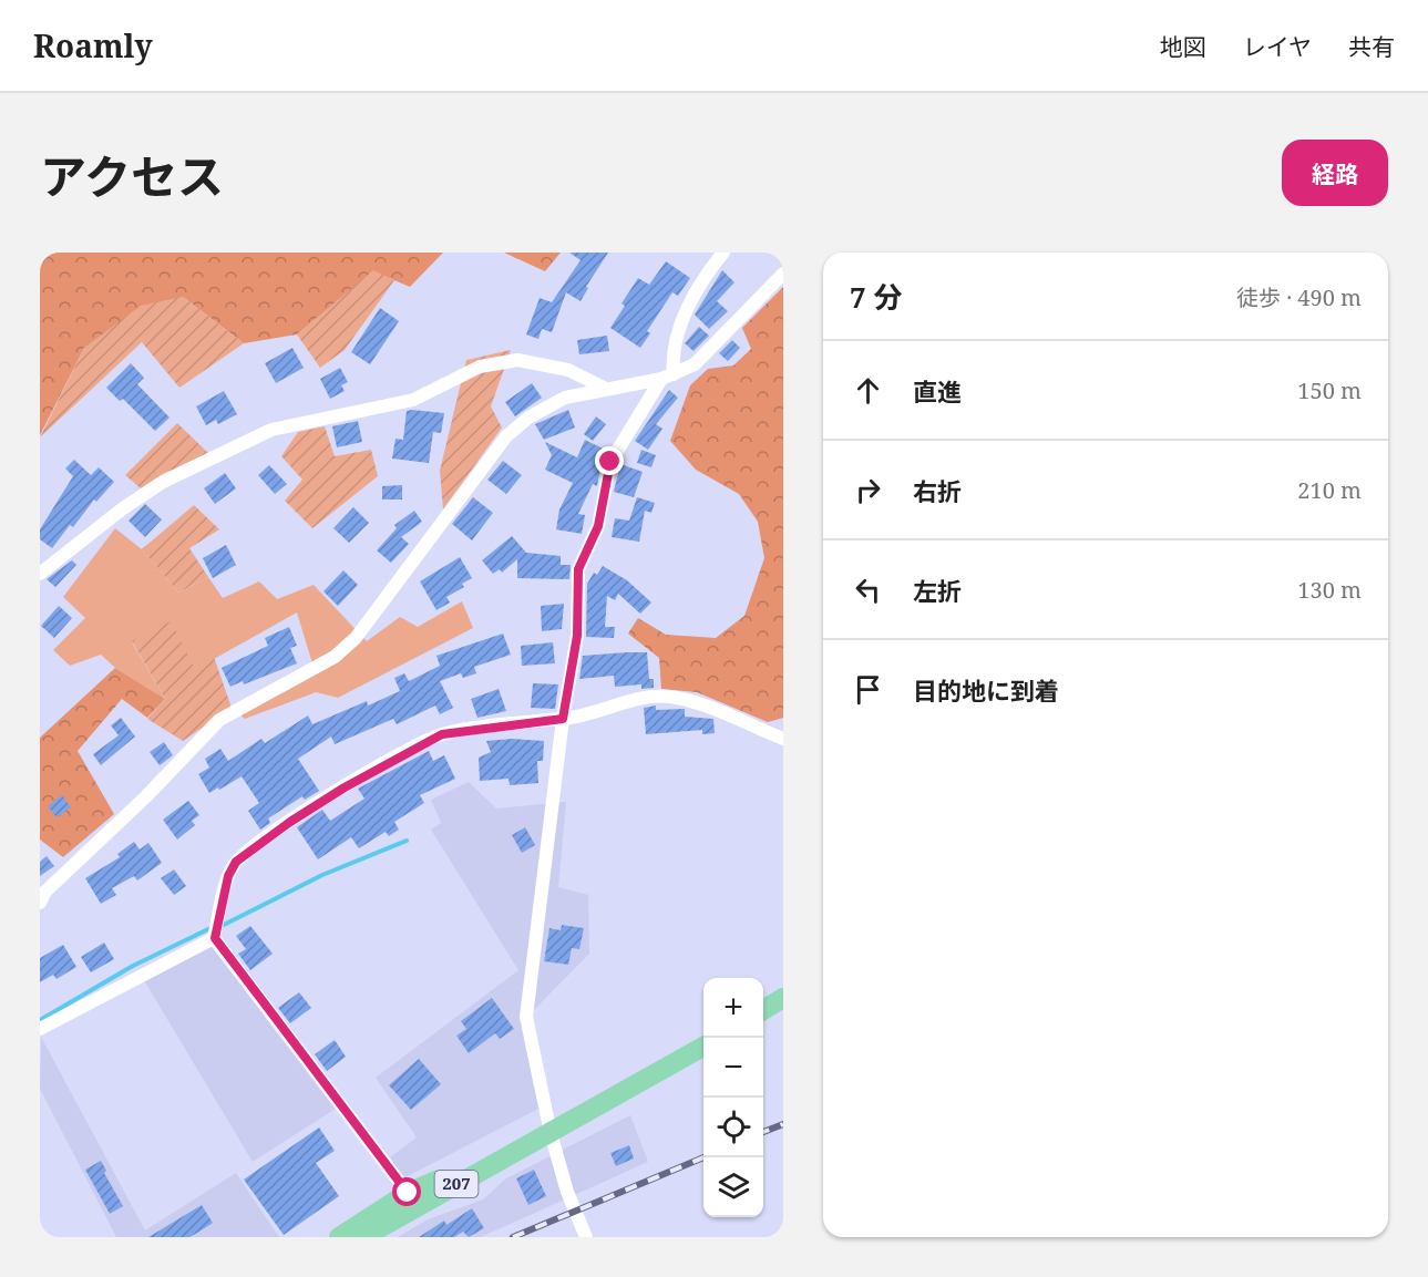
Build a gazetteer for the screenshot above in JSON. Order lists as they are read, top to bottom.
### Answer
{
  "streets": {
    "highway": ["207"]
  },
  "page": {
    "header": "Roamly",
    "nav": ["地図", "レイヤ", "共有"],
    "title": "アクセス",
    "buttons": "経路",
    "heading": ["7 分", "徒歩 · 490 m"],
    "list": [
      ["直進", "150 m"],
      ["右折", "210 m"],
      ["左折", "130 m"],
      "目的地に到着"
    ],
    "map_buttons": ["+", "−"]
  }
}
